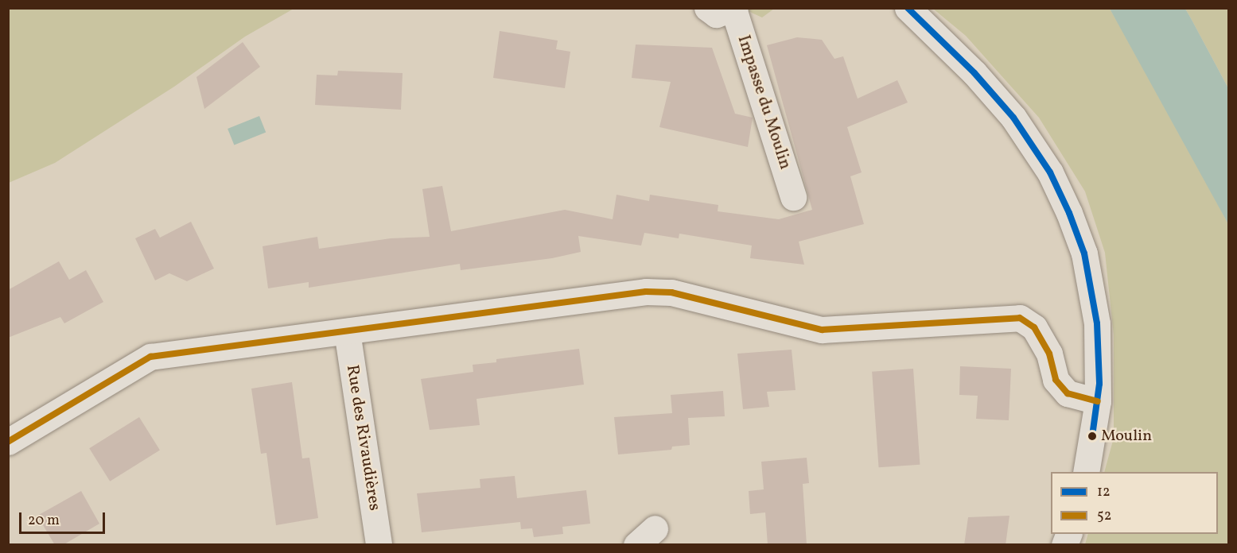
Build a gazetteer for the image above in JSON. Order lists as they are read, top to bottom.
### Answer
{
  "streets": {
    "street": ["Impasse du Moulin", "Rue des Rivaudières"]
  },
  "places": ["Moulin"],
  "lines": ["transit line 12", "transit line 52"],
  "legend": ["12", "52"],
  "scale_bar": "20 m"
}
